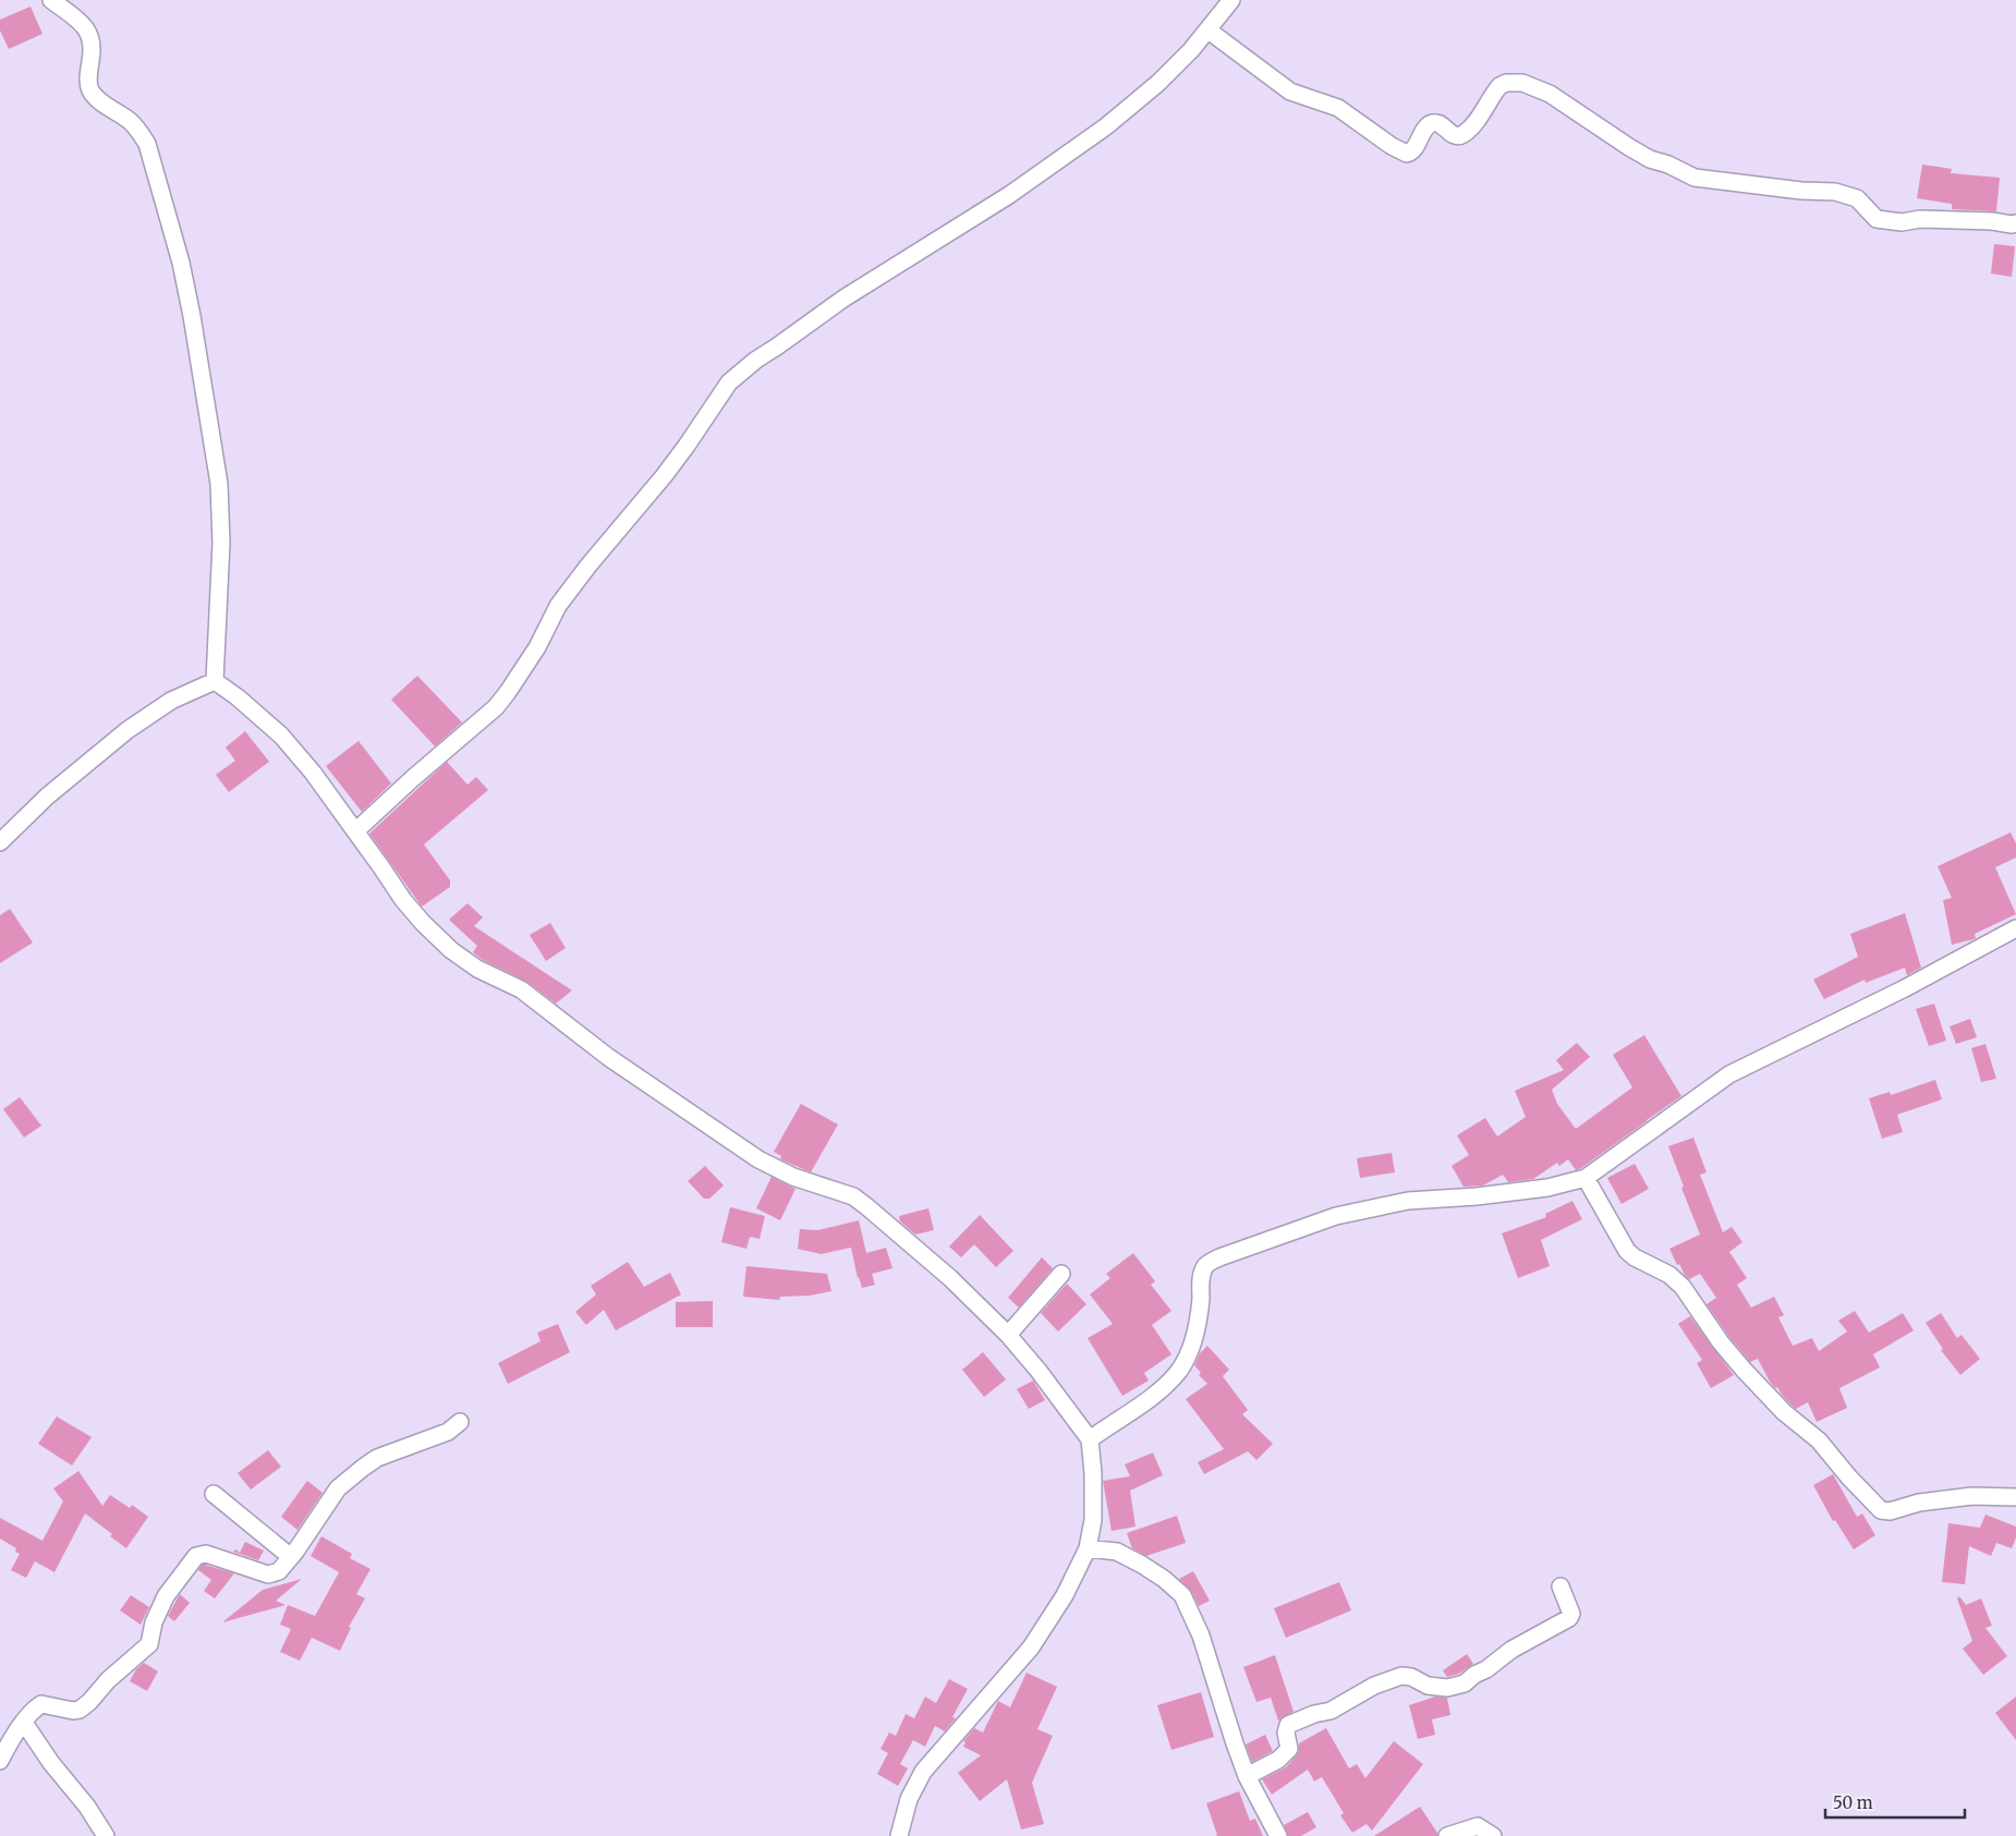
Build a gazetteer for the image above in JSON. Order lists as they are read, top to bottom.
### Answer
{
  "scale_bar": "50 m"
}
